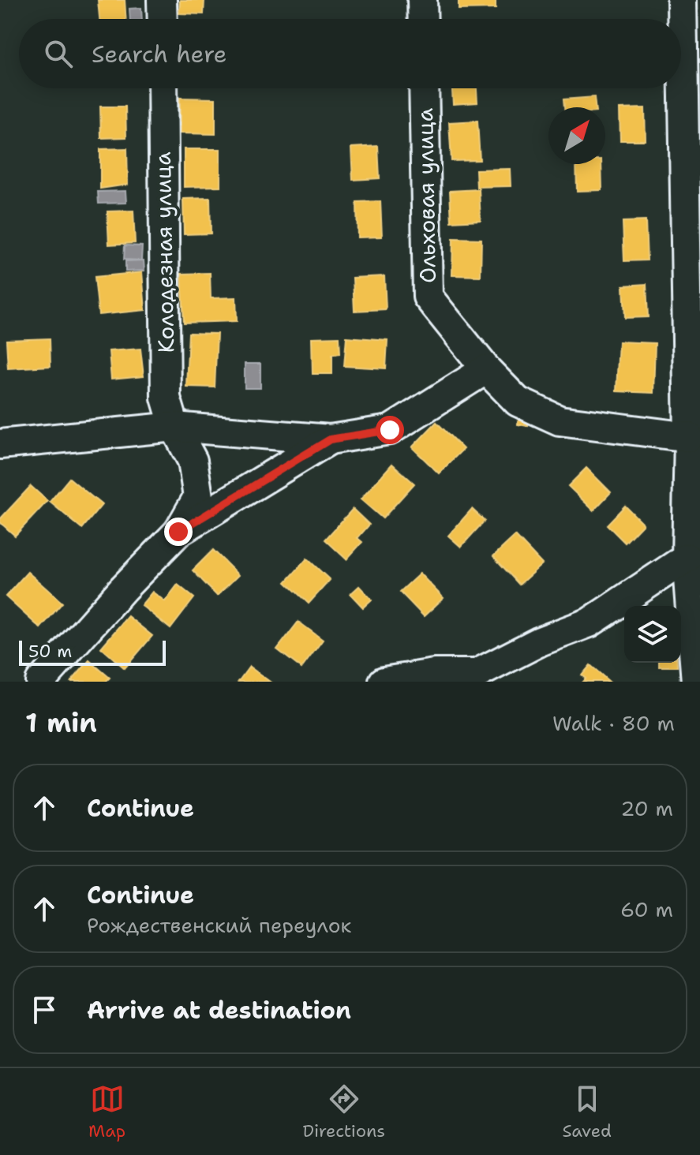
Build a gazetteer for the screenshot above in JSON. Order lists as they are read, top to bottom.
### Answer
{
  "streets": {
    "street": ["Ольховая улица", "Колодезная улица"]
  },
  "scale_bar": "50 m",
  "north": "top right",
  "page": {
    "search": "Search here",
    "scale": "50 m",
    "heading": ["1 min", "Walk · 80 m"],
    "list": [
      ["Continue", "20 m"],
      ["Continue", "Рождественский переулок", "60 m"],
      "Arrive at destination"
    ],
    "nav": ["Map", "Directions", "Saved"]
  }
}
